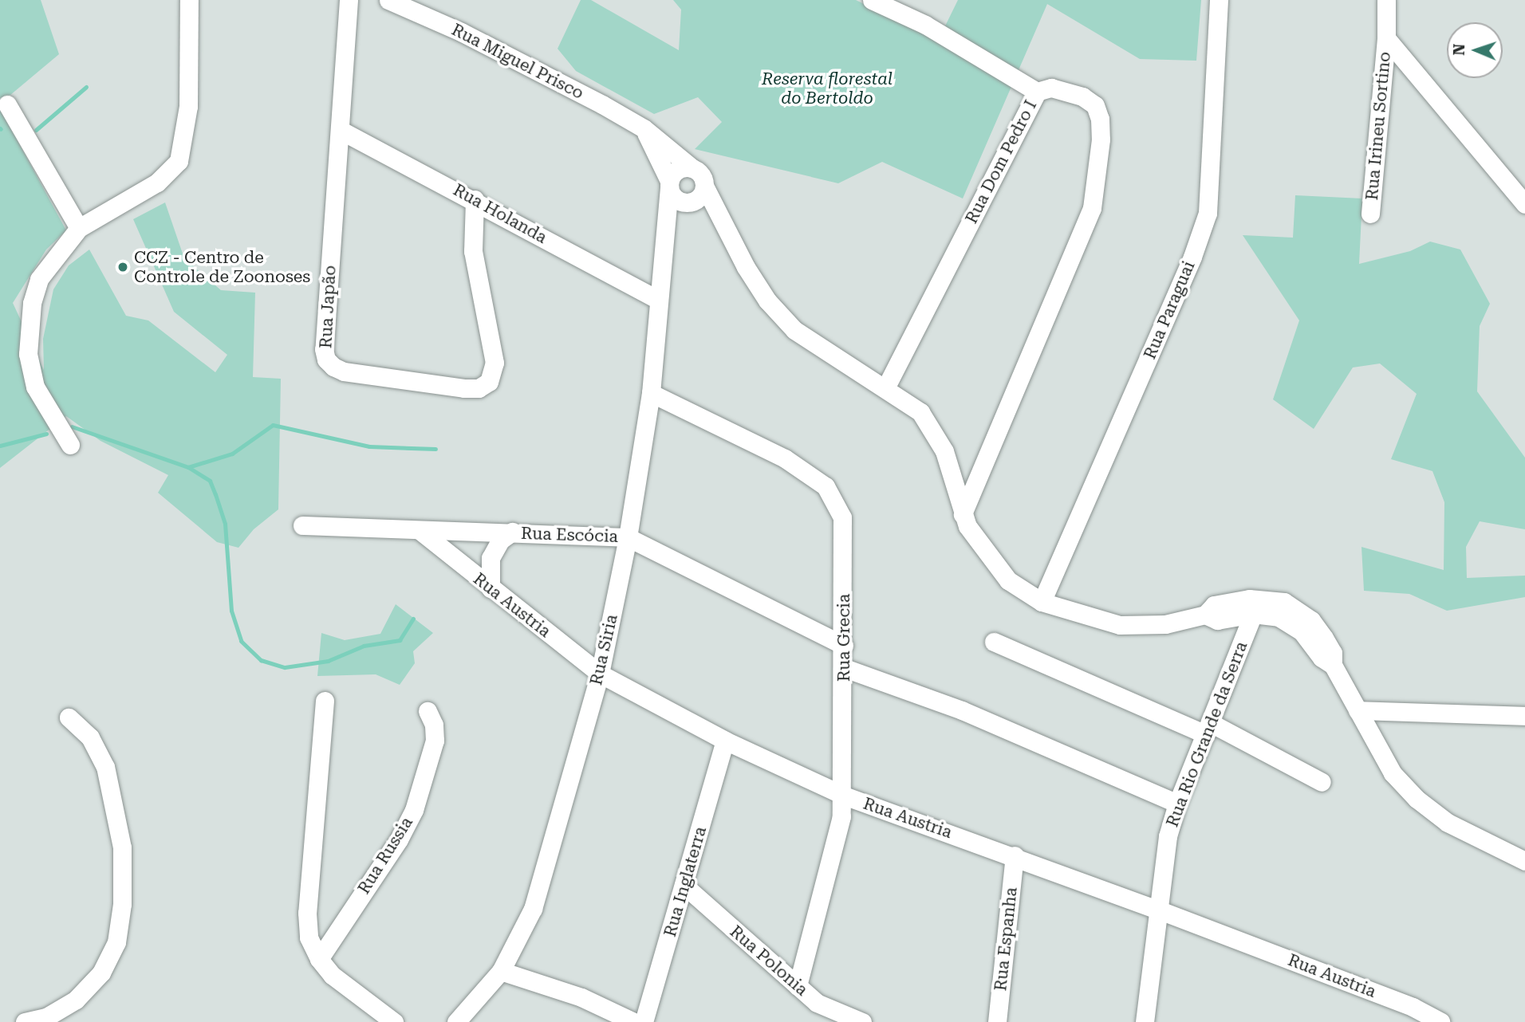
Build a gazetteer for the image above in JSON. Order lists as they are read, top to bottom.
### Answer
{
  "streets": {
    "street": [
      "Rua Miguel Prisco",
      "Rua Irineu Sortino",
      "Rua Dom Pedro I",
      "Rua Holanda",
      "Rua Japão",
      "Rua Paraguai",
      "Rua Escócia",
      "Rua Austria",
      "Rua Grecia",
      "Rua Siria",
      "Rua Rio Grande da Serra",
      "Rua Russia",
      "Rua Inglaterra",
      "Rua Espanha",
      "Rua Polonia"
    ]
  },
  "crossings": [
    ["Rua Miguel Prisco", "Rua Dom Pedro I"],
    ["Rua Miguel Prisco", "Rua Paraguai"],
    ["Rua Miguel Prisco", "Rua Siria"],
    ["Rua Miguel Prisco", "Rua Rio Grande da Serra"],
    ["Rua Holanda", "Rua Japão"],
    ["Rua Holanda", "Rua Siria"],
    ["Rua Escócia", "Rua Austria"],
    ["Rua Escócia", "Rua Grecia"],
    ["Rua Escócia", "Rua Siria"],
    ["Rua Austria", "Rua Grecia"],
    ["Rua Austria", "Rua Siria"],
    ["Rua Austria", "Rua Rio Grande da Serra"],
    ["Rua Austria", "Rua Inglaterra"],
    ["Rua Austria", "Rua Espanha"],
    ["Rua Grecia", "Rua Siria"],
    ["Rua Grecia", "Rua Polonia"],
    ["Rua Inglaterra", "Rua Polonia"]
  ],
  "parks": ["Reserva florestal do Bertoldo"],
  "places": ["CCZ - Centro de Controle de Zoonoses"],
  "north": "left"
}
